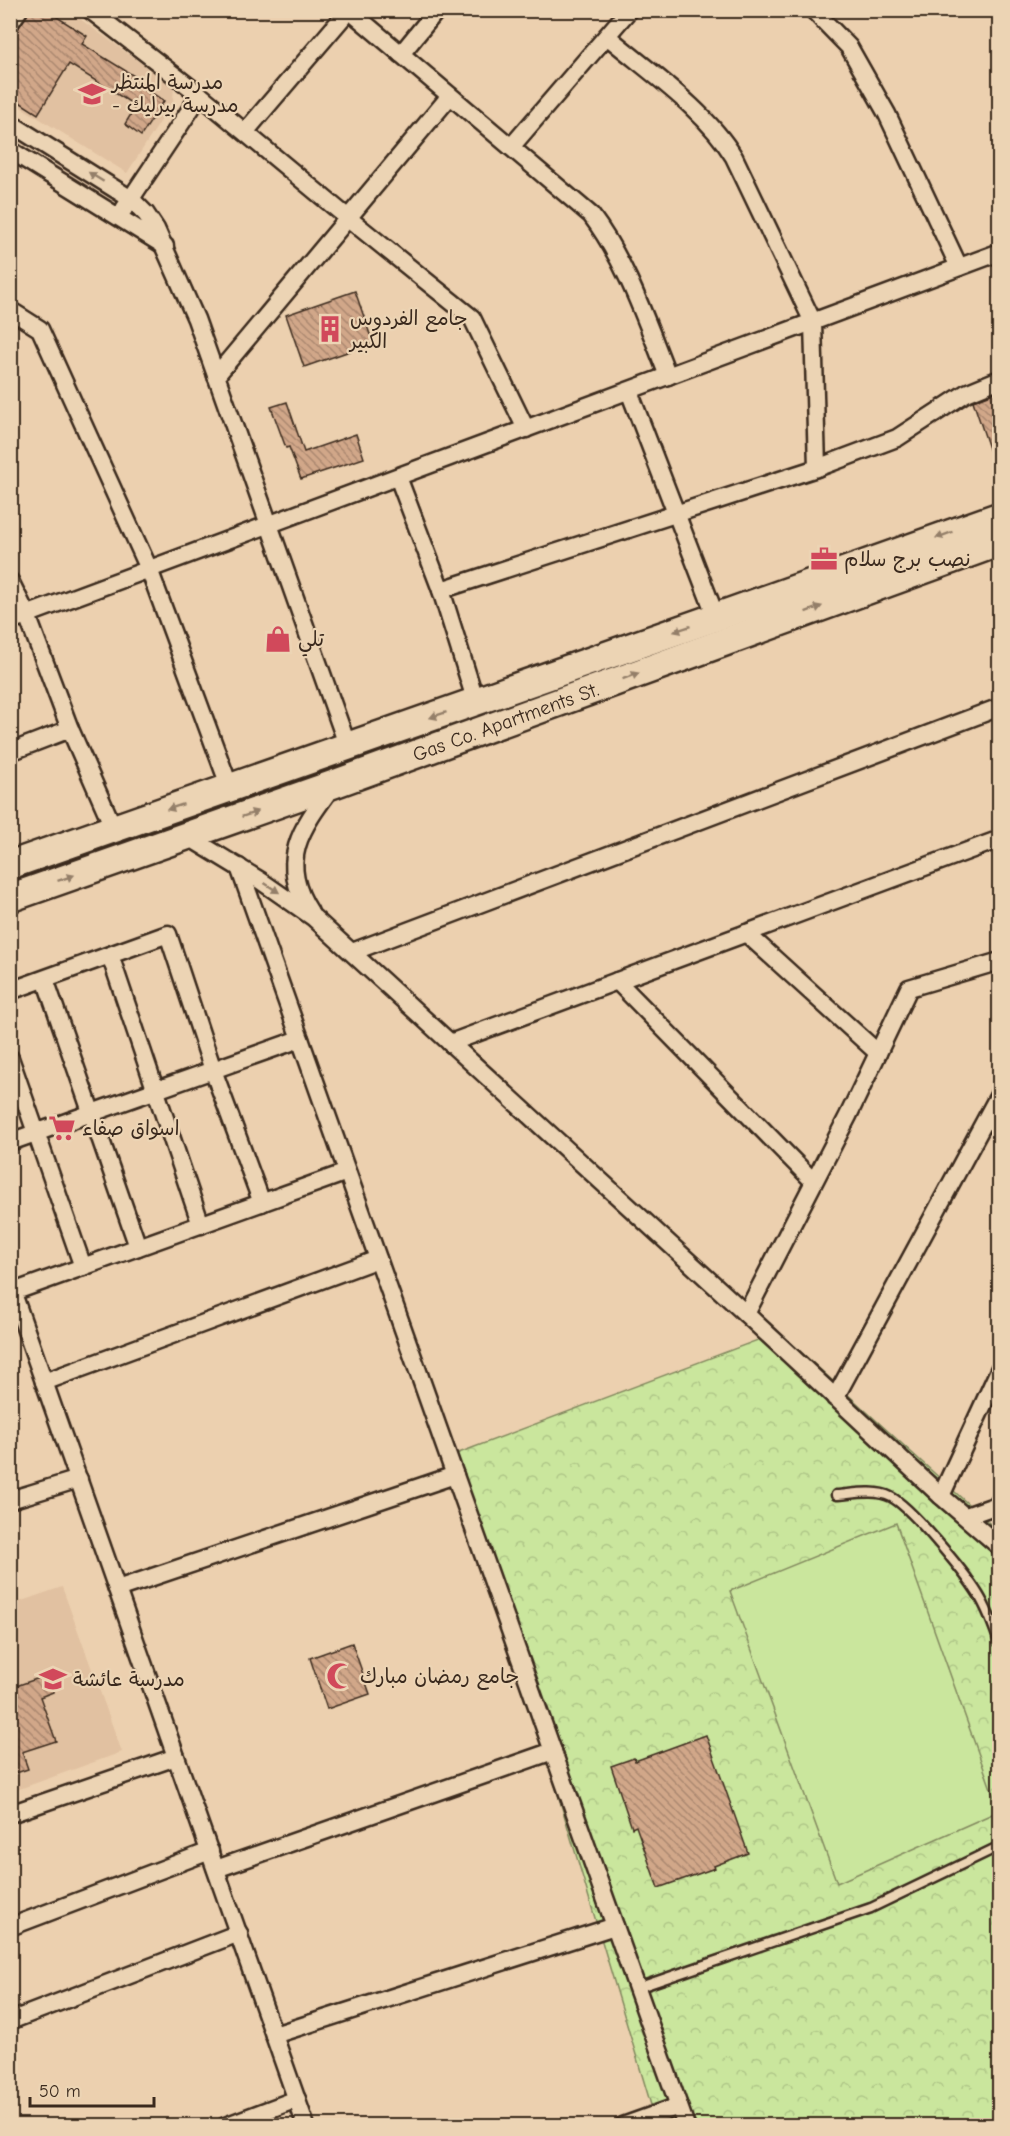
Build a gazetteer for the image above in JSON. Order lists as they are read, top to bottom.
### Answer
{
  "streets": {
    "main road": ["Gas Co. Apartments St."]
  },
  "places": {
    "school or university": ["مدرسة المنتظر - مدرسة بيرليك", "مدرسة عائشة"],
    "building": ["جامع الفردوس الكبير"],
    "office": ["نصب برج سلام"],
    "shop": ["تلي"],
    "supermarket": ["اسواق صفاء"],
    "mosque": ["جامع رمضان مبارك"]
  },
  "scale_bar": "50 m"
}
